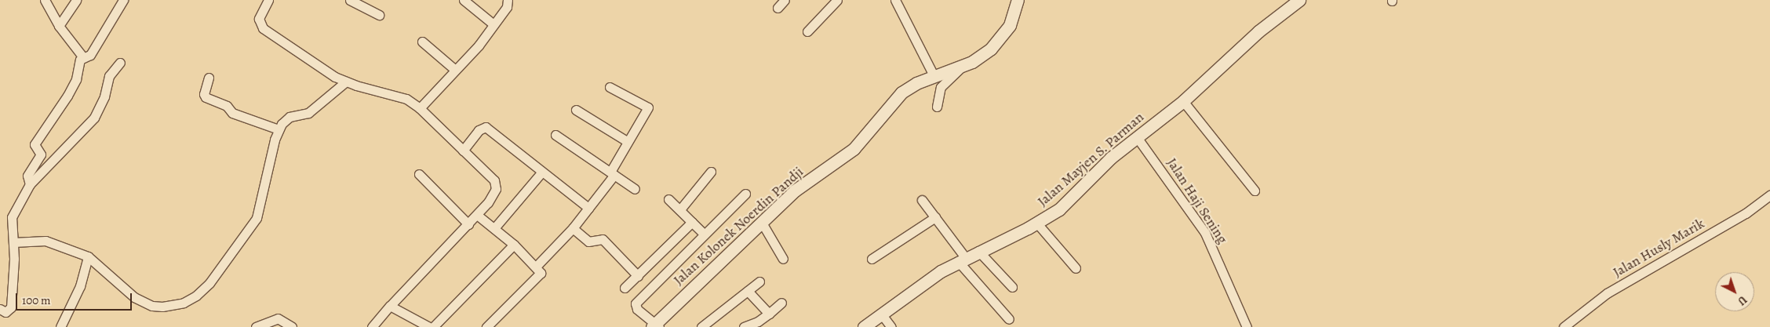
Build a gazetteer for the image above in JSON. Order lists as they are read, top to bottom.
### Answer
{
  "streets": {
    "street": [
      "Jalan Mayjen S. Parman",
      "Jalan Haji Sening",
      "Jalan Kolonek Noerdin Pandji",
      "Jalan Husly Marik"
    ]
  },
  "crossings": [
    ["Jalan Mayjen S. Parman", "Jalan Haji Sening"]
  ],
  "scale_bar": "100 m",
  "north": "bottom right"
}
